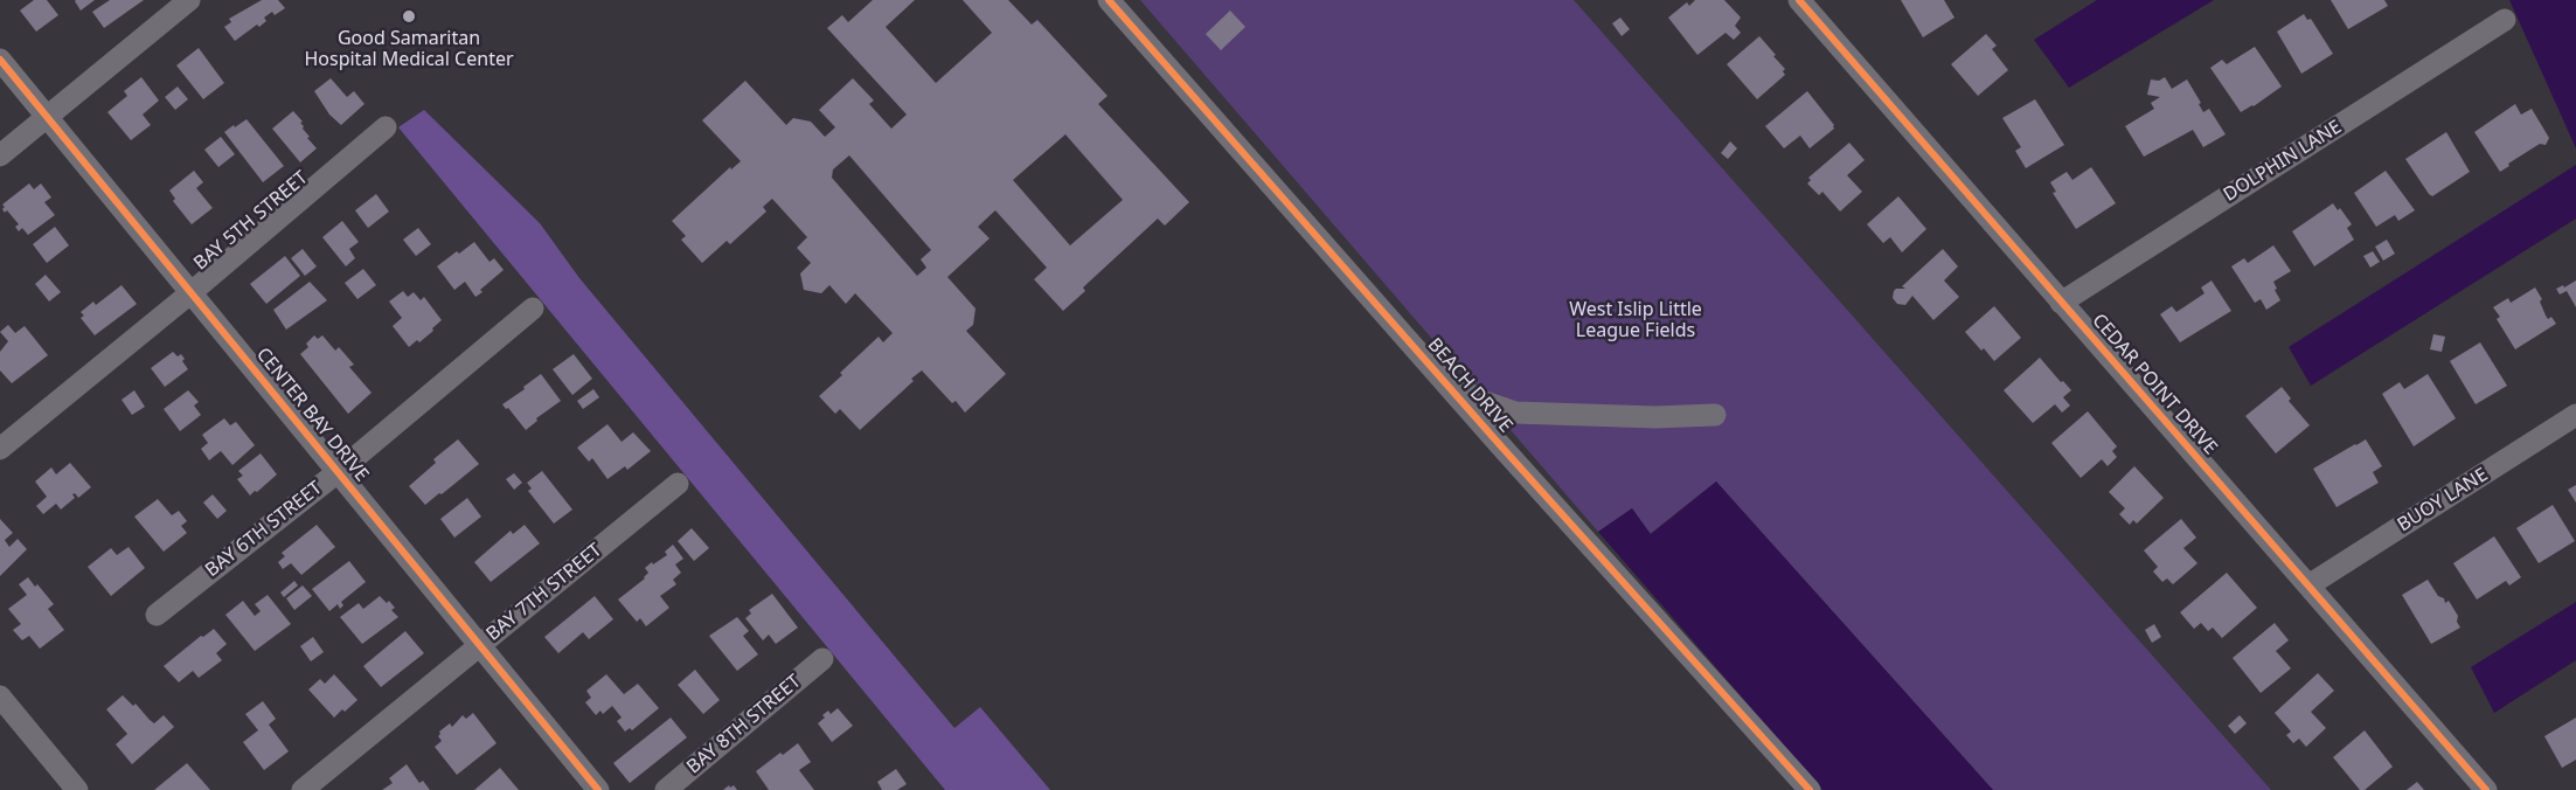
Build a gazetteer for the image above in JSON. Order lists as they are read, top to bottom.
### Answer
{
  "streets": {
    "street": [
      "DOLPHIN LANE",
      "BAY 5TH STREET",
      "CEDAR POINT DRIVE",
      "BEACH DRIVE",
      "CENTER BAY DRIVE",
      "BUOY LANE",
      "BAY 6TH STREET",
      "BAY 7TH STREET",
      "BAY 8TH STREET"
    ]
  },
  "crossings": [
    ["DOLPHIN LANE", "CEDAR POINT DRIVE"],
    ["BAY 5TH STREET", "CENTER BAY DRIVE"],
    ["CEDAR POINT DRIVE", "BUOY LANE"],
    ["CENTER BAY DRIVE", "BAY 6TH STREET"],
    ["CENTER BAY DRIVE", "BAY 7TH STREET"]
  ],
  "parks": ["West Islip Little League Fields"],
  "places": ["Good Samaritan Hospital Medical Center"]
}
